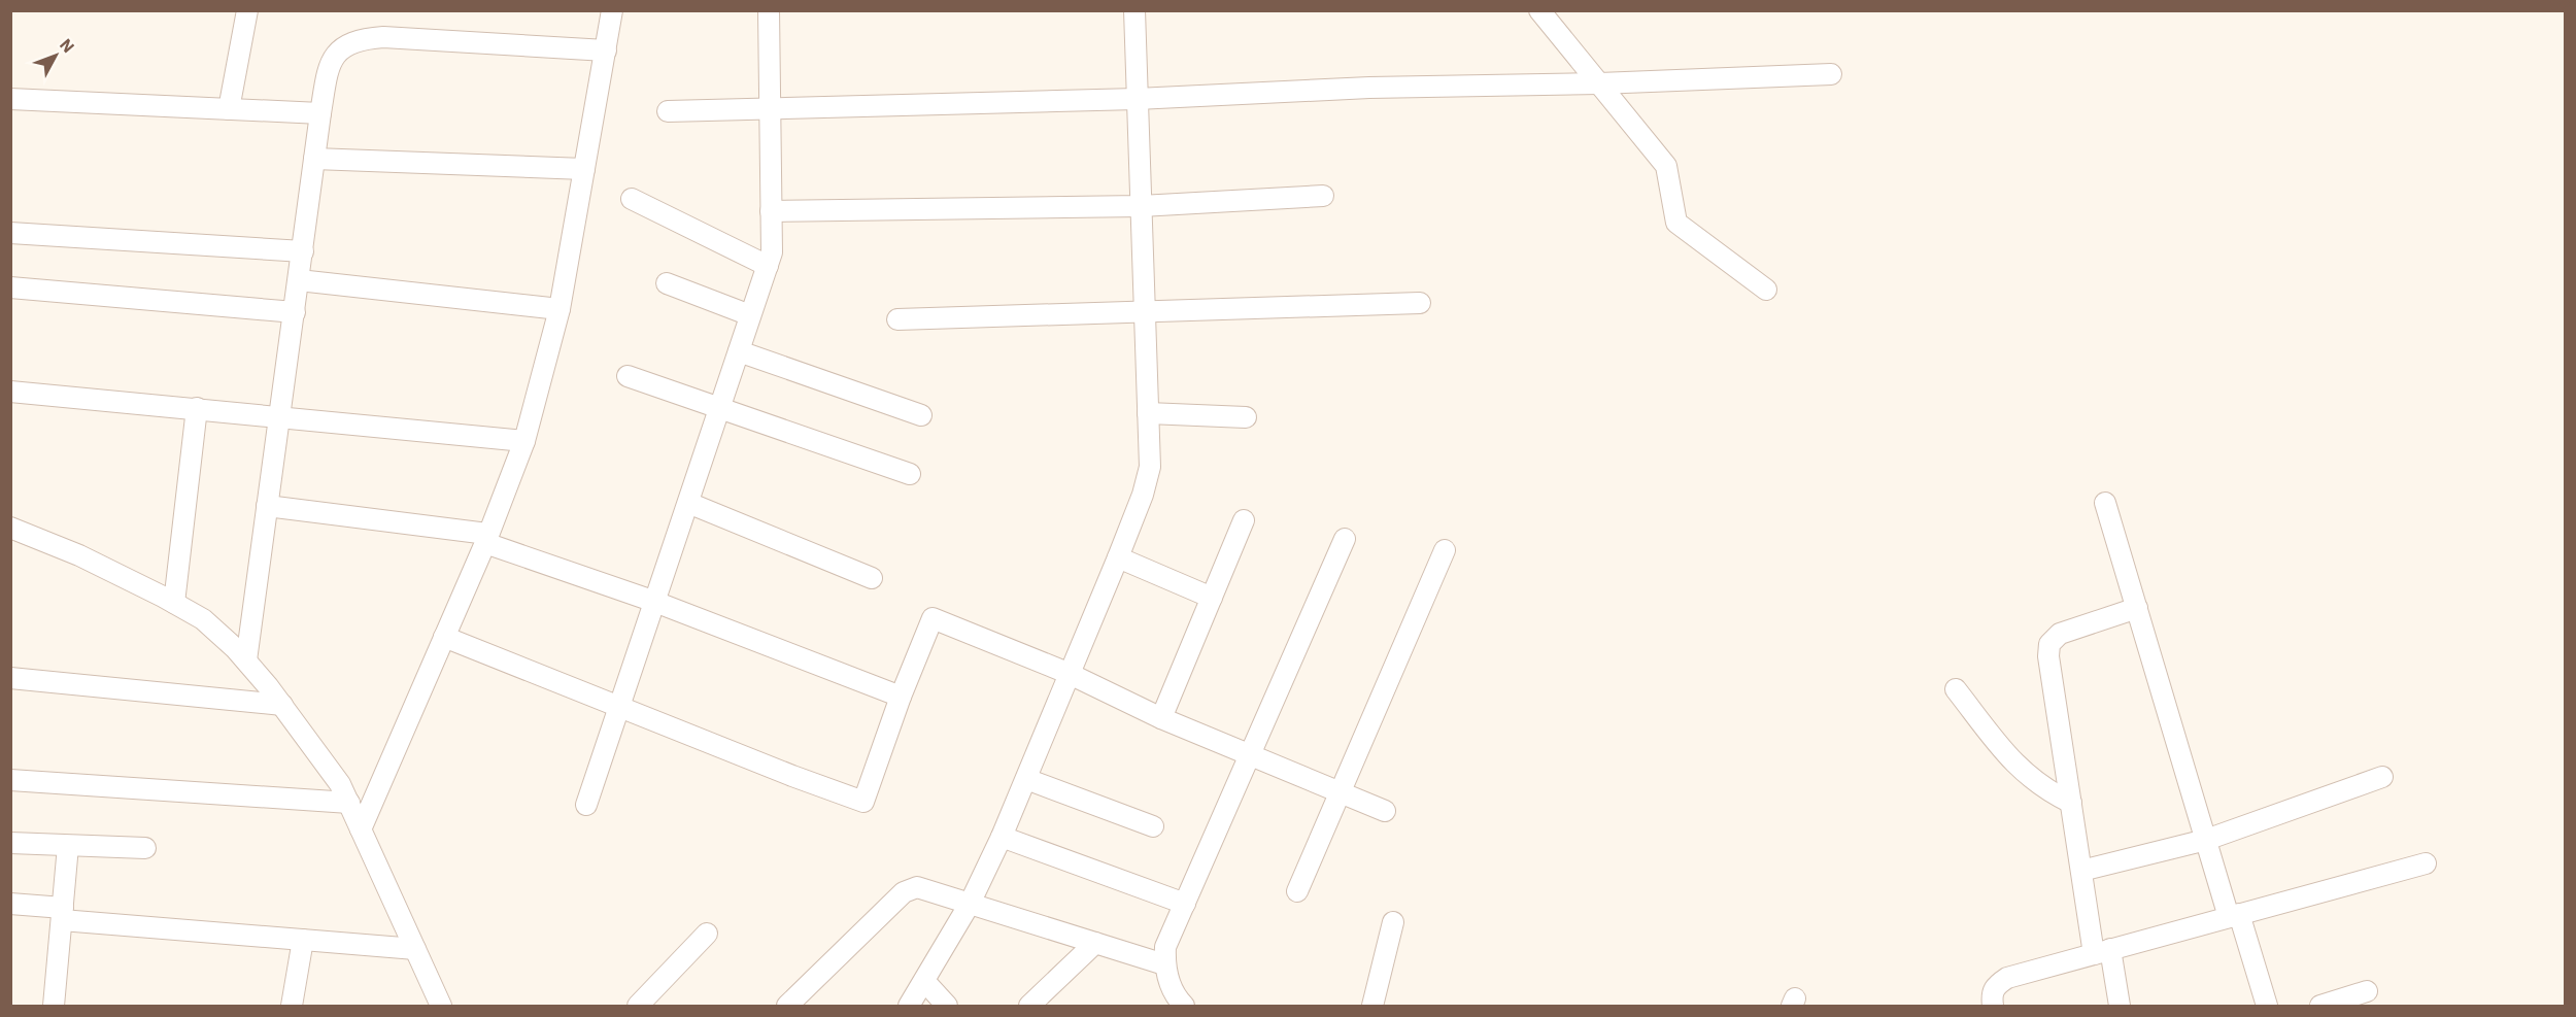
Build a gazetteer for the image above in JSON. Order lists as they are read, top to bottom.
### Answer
{
  "north": "top right"
}
